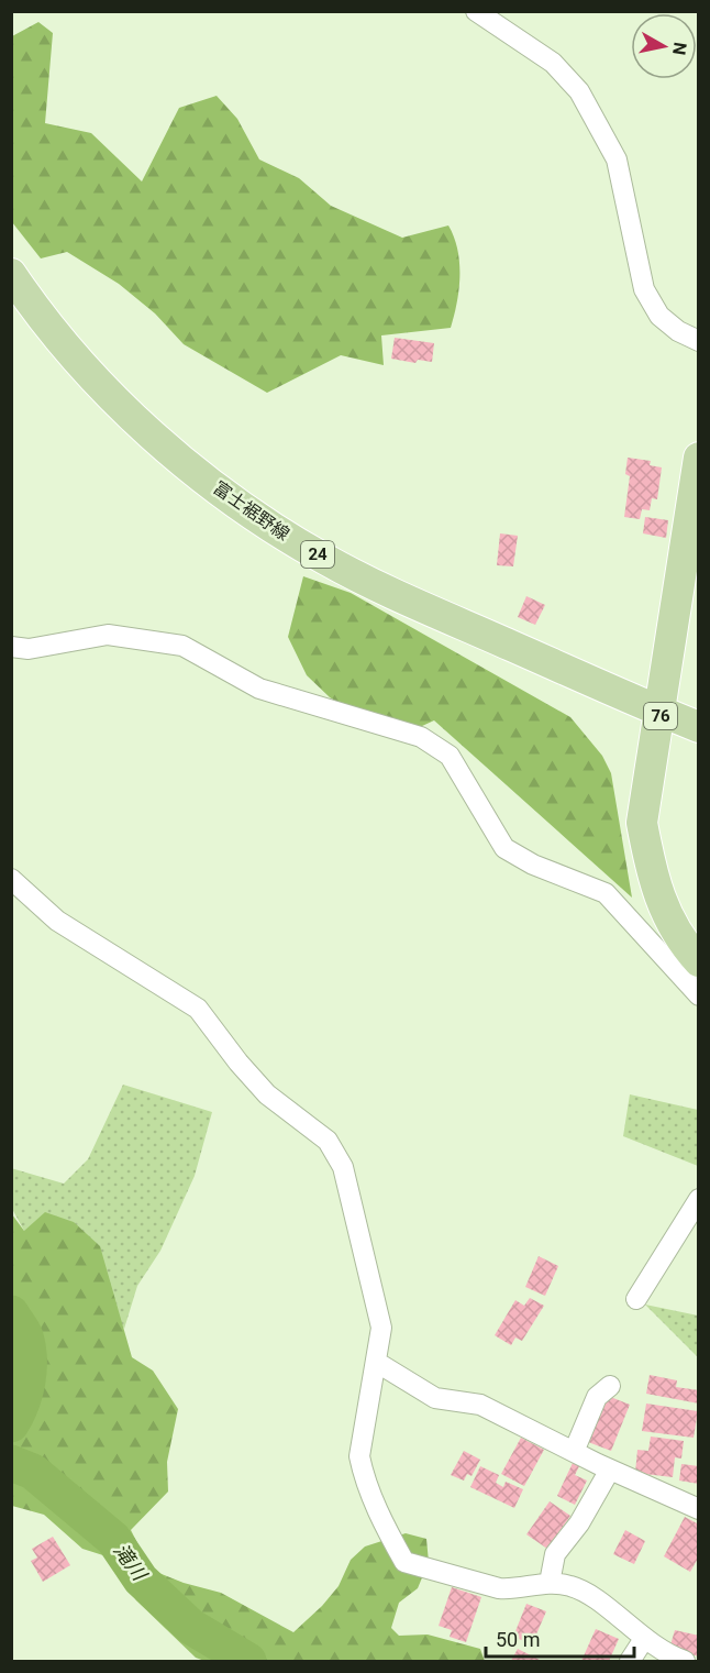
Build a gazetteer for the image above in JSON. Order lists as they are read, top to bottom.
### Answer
{
  "streets": {
    "main road": ["富士裾野線", "24", "76"]
  },
  "crossings": [
    ["富士裾野線", "76"]
  ],
  "water": ["滝川"],
  "scale_bar": "50 m",
  "north": "right"
}
